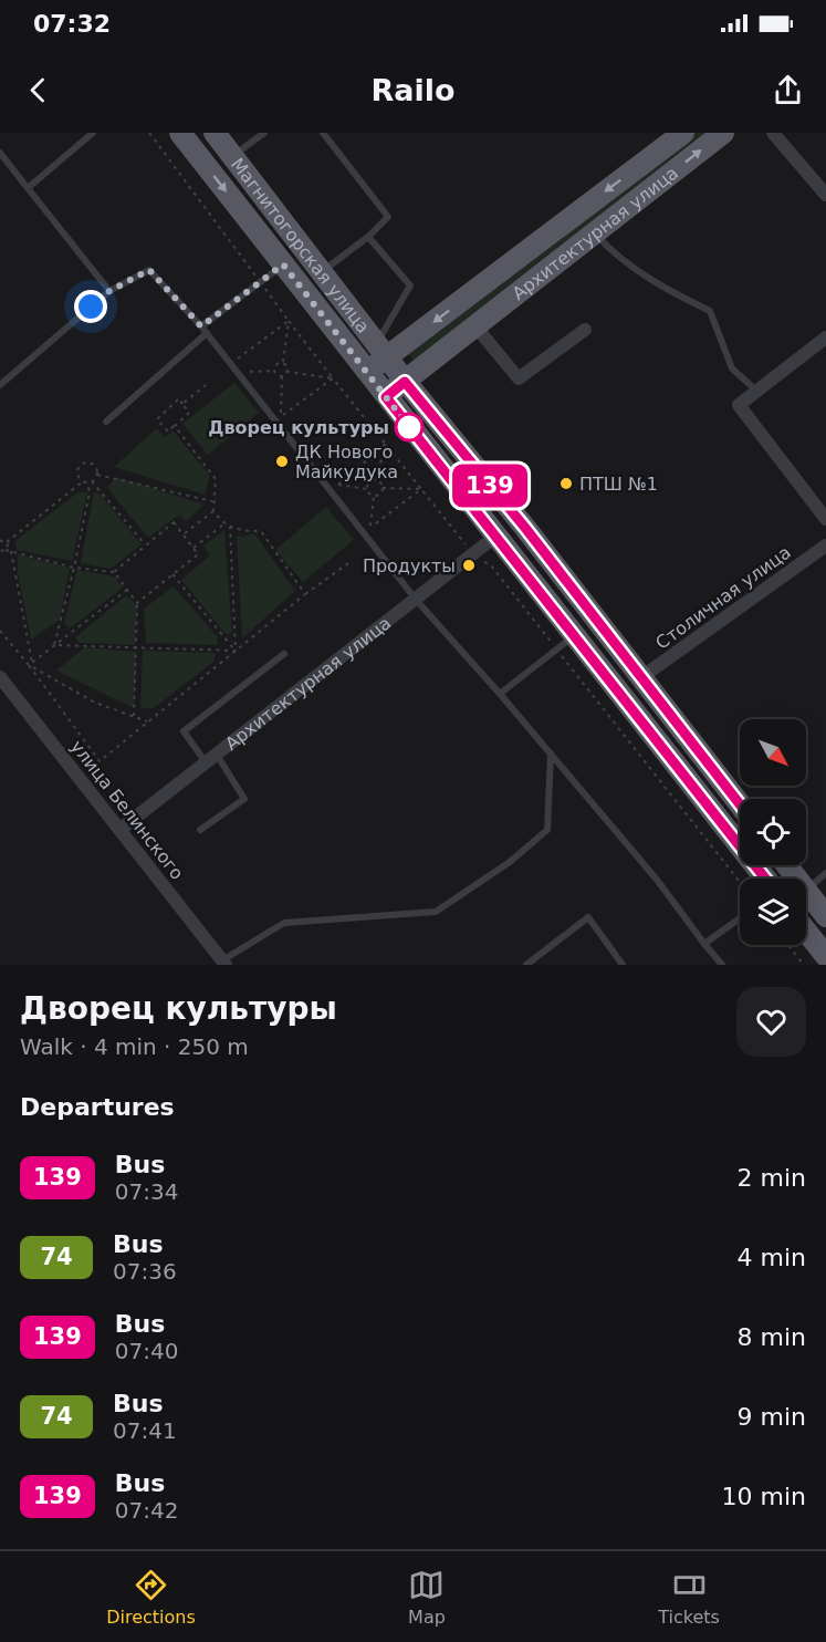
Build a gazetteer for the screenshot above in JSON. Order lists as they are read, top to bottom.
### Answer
{
  "streets": {
    "main road": ["Архитектурная улица", "Магнитогорская улица"],
    "street": ["Столичная улица", "улица Белинского"]
  },
  "crossings": [
    ["Архитектурная улица", "Магнитогорская улица"],
    ["Архитектурная улица", "улица Белинского"],
    ["Магнитогорская улица", "Столичная улица"]
  ],
  "places": [
    "Дворец культуры",
    "ДК Нового Майкудука",
    "ПТШ №1",
    "Продукты"
  ],
  "lines": ["bus line 139"],
  "north": "bottom right",
  "page": {
    "status": "07:32",
    "header": "Railo",
    "on_map": "139",
    "heading": [
      ["Дворец культуры", "Walk · 4 min · 250 m"],
      "Departures"
    ],
    "list": [
      {
        "mark": "139",
        "name": "Bus",
        "note": "07:34",
        "value": "2 min"
      },
      {
        "mark": "74",
        "name": "Bus",
        "note": "07:36",
        "value": "4 min"
      },
      {
        "mark": "139",
        "name": "Bus",
        "note": "07:40",
        "value": "8 min"
      },
      {
        "mark": "74",
        "name": "Bus",
        "note": "07:41",
        "value": "9 min"
      },
      {
        "mark": "139",
        "name": "Bus",
        "note": "07:42",
        "value": "10 min"
      }
    ],
    "tabs": ["Directions", "Map", "Tickets"]
  }
}
